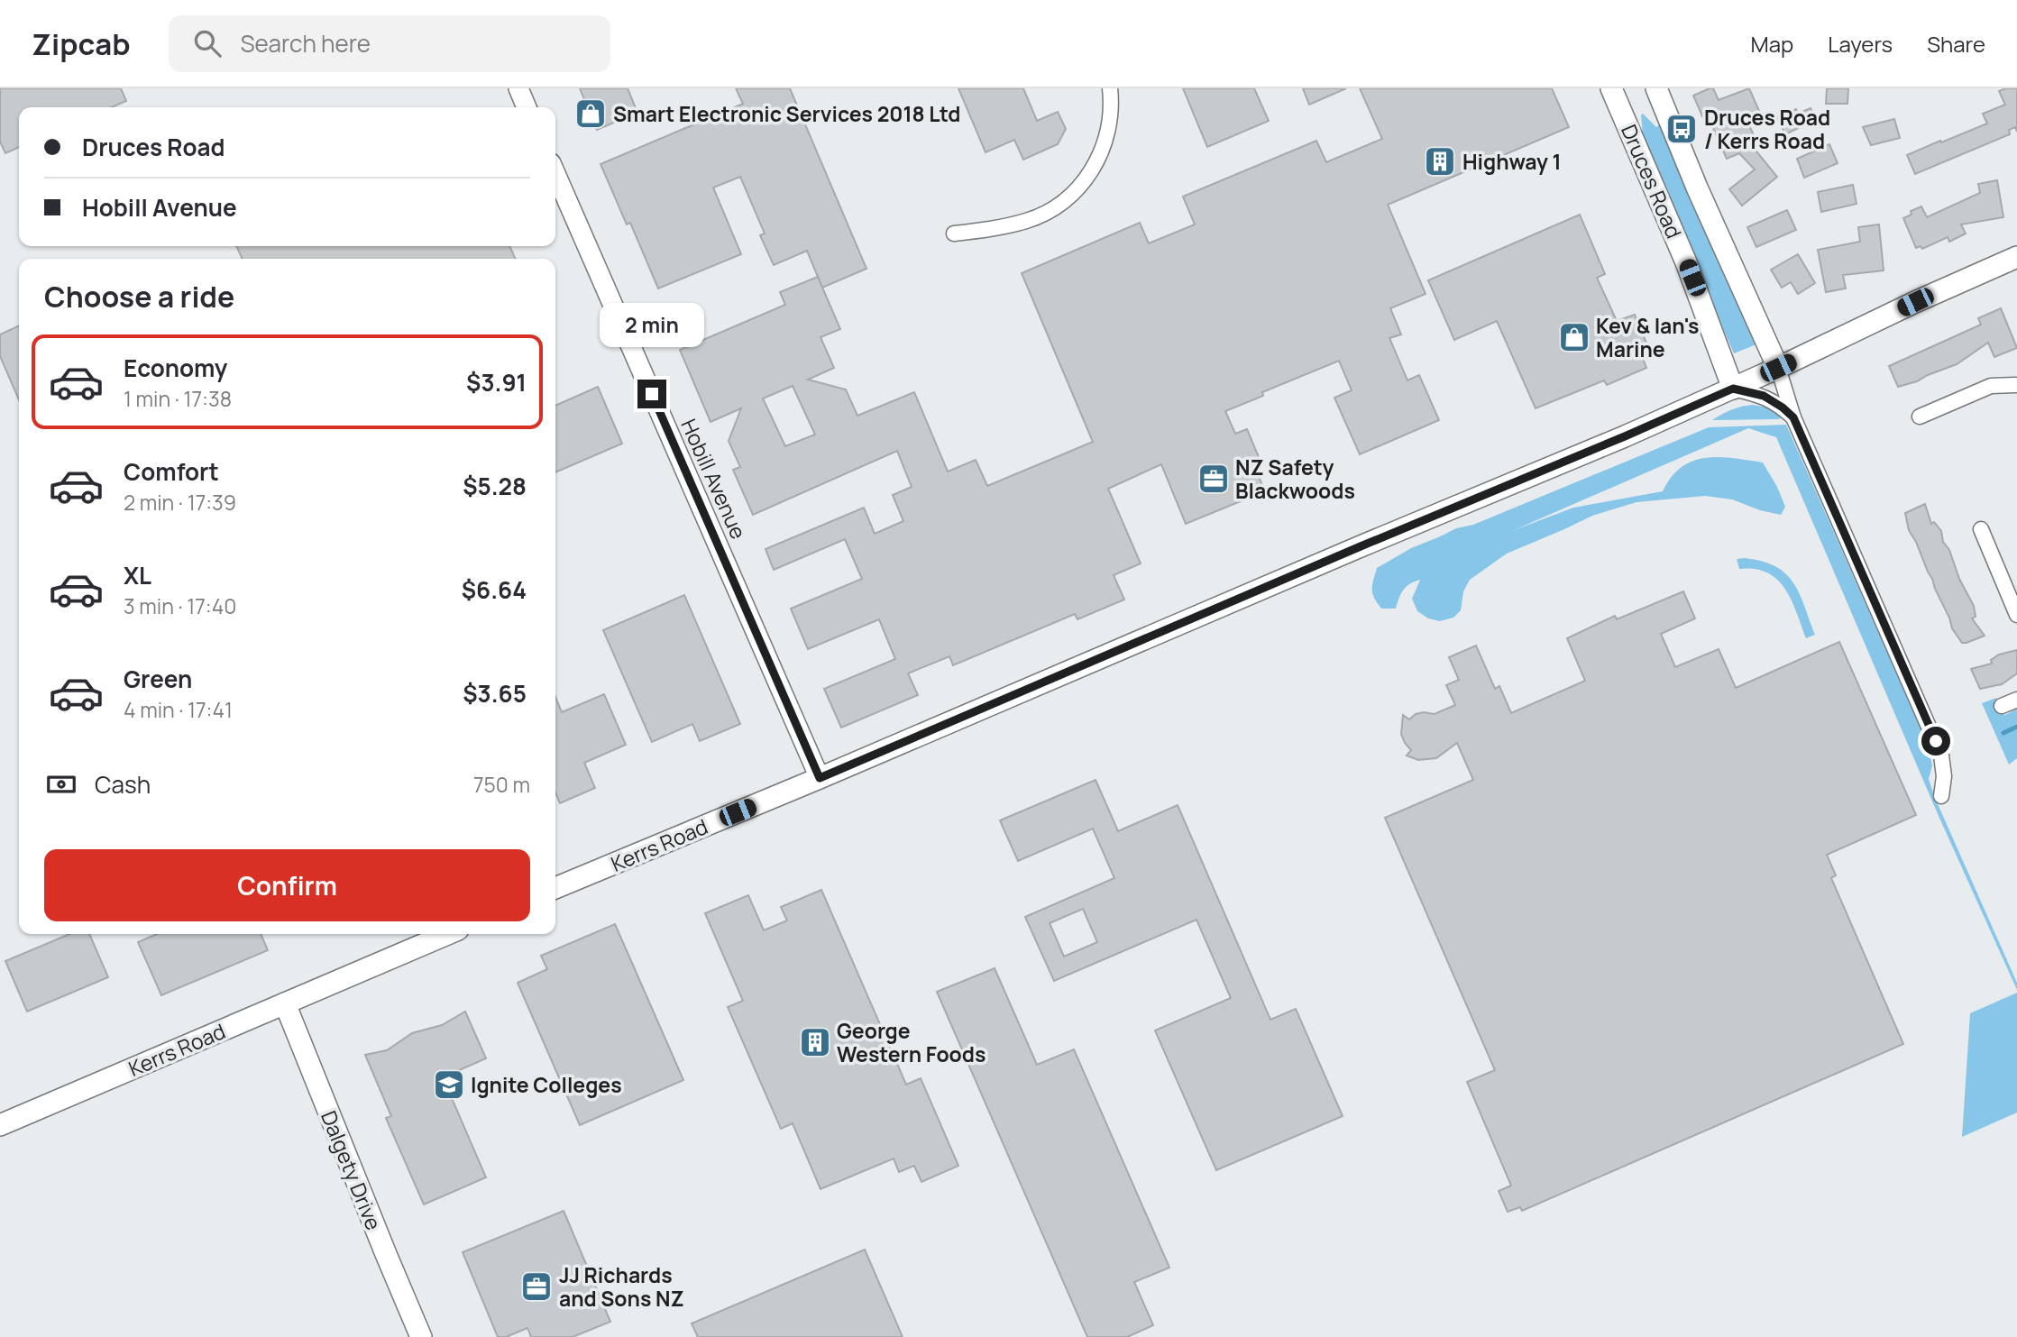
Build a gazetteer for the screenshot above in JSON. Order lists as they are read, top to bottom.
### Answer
{
  "streets": {
    "main road": ["Druces Road", "Kerrs Road", "Dalgety Drive"],
    "street": ["Hobill Avenue"]
  },
  "crossings": [
    ["Druces Road", "Kerrs Road"],
    ["Hobill Avenue", "Kerrs Road"],
    ["Kerrs Road", "Dalgety Drive"]
  ],
  "places": {
    "shop": ["Smart Electronic Services 2018 Ltd", "Kev & Ian's Marine"],
    "bus stop": ["Druces Road / Kerrs Road"],
    "building": ["Highway 1", "George Western Foods"],
    "office": ["NZ Safety Blackwoods", "JJ Richards and Sons NZ"],
    "school or university": ["Ignite Colleges"]
  },
  "page": {
    "header": "Zipcab",
    "search": "Search here",
    "nav": ["Map", "Layers", "Share"],
    "banner": ["Druces Road", "Hobill Avenue"],
    "heading": "Choose a ride",
    "bubble": "2 min",
    "list": [
      {
        "name": "Economy",
        "note": "1 min · 17:38",
        "value": "$3.91"
      },
      {
        "name": "Comfort",
        "note": "2 min · 17:39",
        "value": "$5.28"
      },
      {
        "name": "XL",
        "note": "3 min · 17:40",
        "value": "$6.64"
      },
      {
        "name": "Green",
        "note": "4 min · 17:41",
        "value": "$3.65"
      }
    ],
    "pay": ["Cash", "750 m"],
    "buttons": "Confirm"
  }
}
